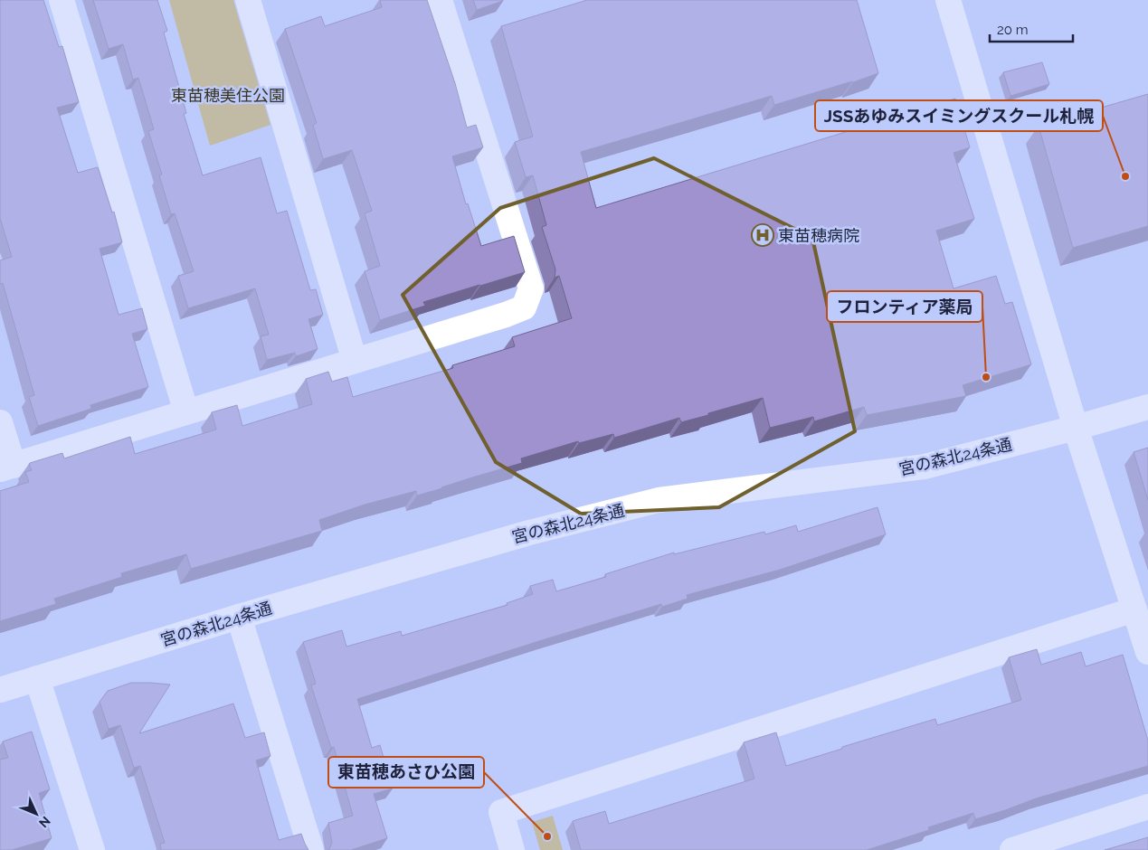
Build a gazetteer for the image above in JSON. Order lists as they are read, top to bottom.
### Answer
{
  "streets": {
    "street": ["宮の森北24条通"]
  },
  "parks": ["東苗穂美住公園"],
  "places": {
    "other": ["JSSあゆみスイミングスクール札幌", "フロンティア薬局", "東苗穂あさひ公園"],
    "hospital": ["東苗穂病院"]
  },
  "scale_bar": "20 m",
  "north": "bottom right"
}
